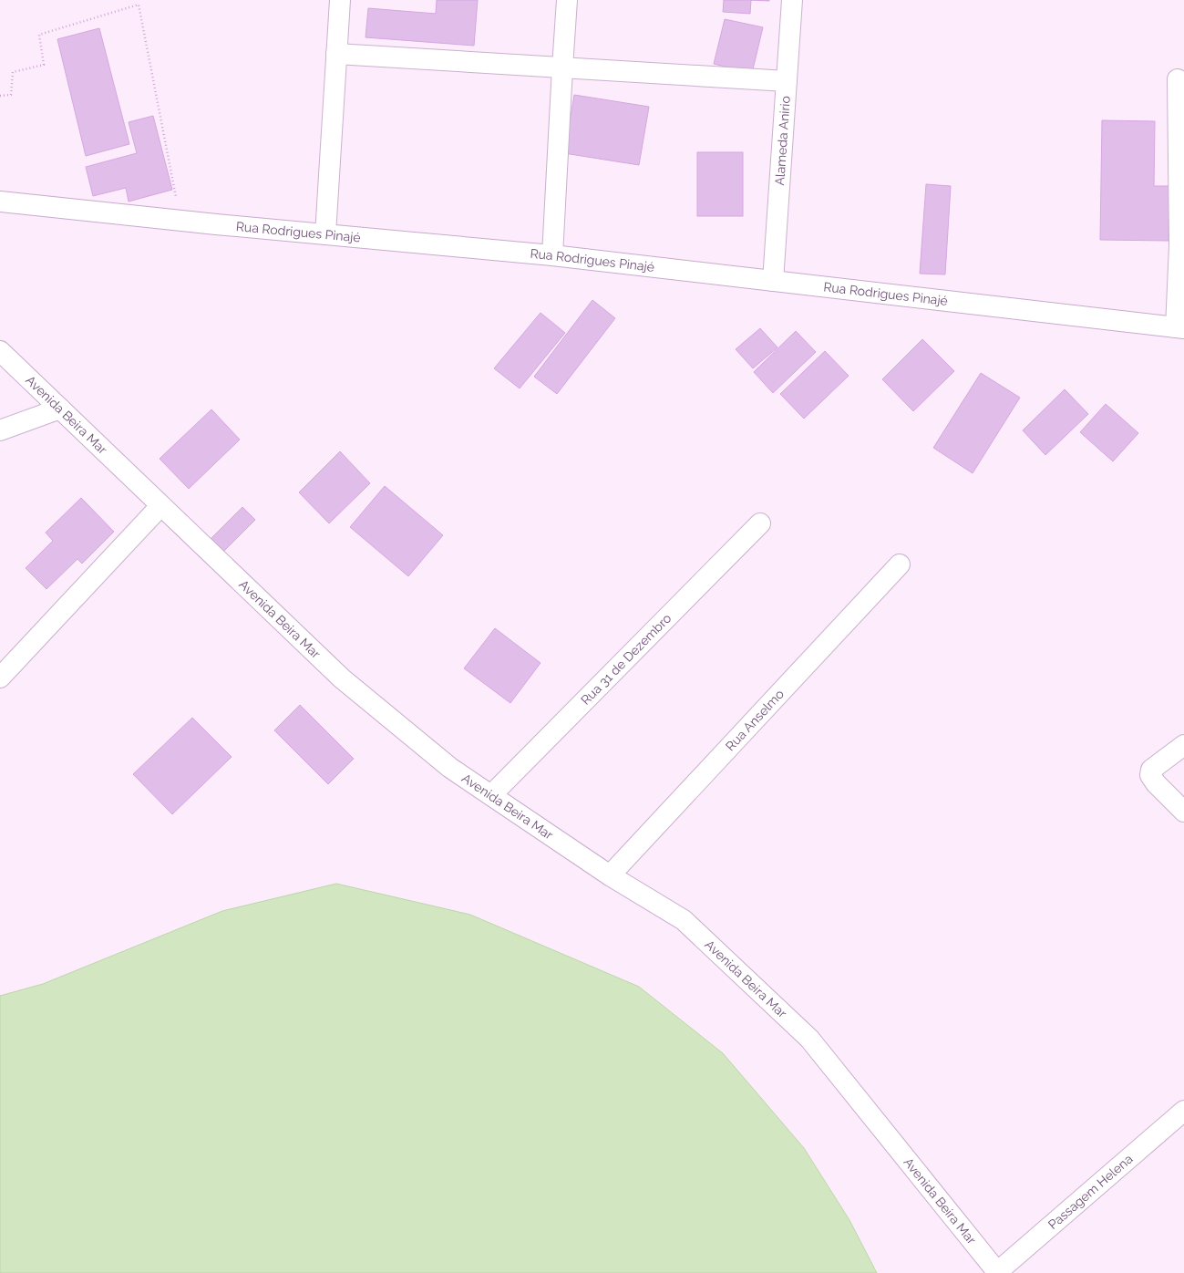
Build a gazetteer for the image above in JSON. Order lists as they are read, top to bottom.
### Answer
{
  "streets": {
    "street": [
      "Alameda Anirio",
      "Rua Rodrigues Pinajé",
      "Avenida Beira Mar",
      "Rua 31 de Dezembro",
      "Rua Anselmo",
      "Passagem Helena"
    ]
  },
  "crossings": [
    ["Alameda Anirio", "Rua Rodrigues Pinajé"],
    ["Avenida Beira Mar", "Rua 31 de Dezembro"],
    ["Avenida Beira Mar", "Rua Anselmo"],
    ["Avenida Beira Mar", "Passagem Helena"]
  ]
}
